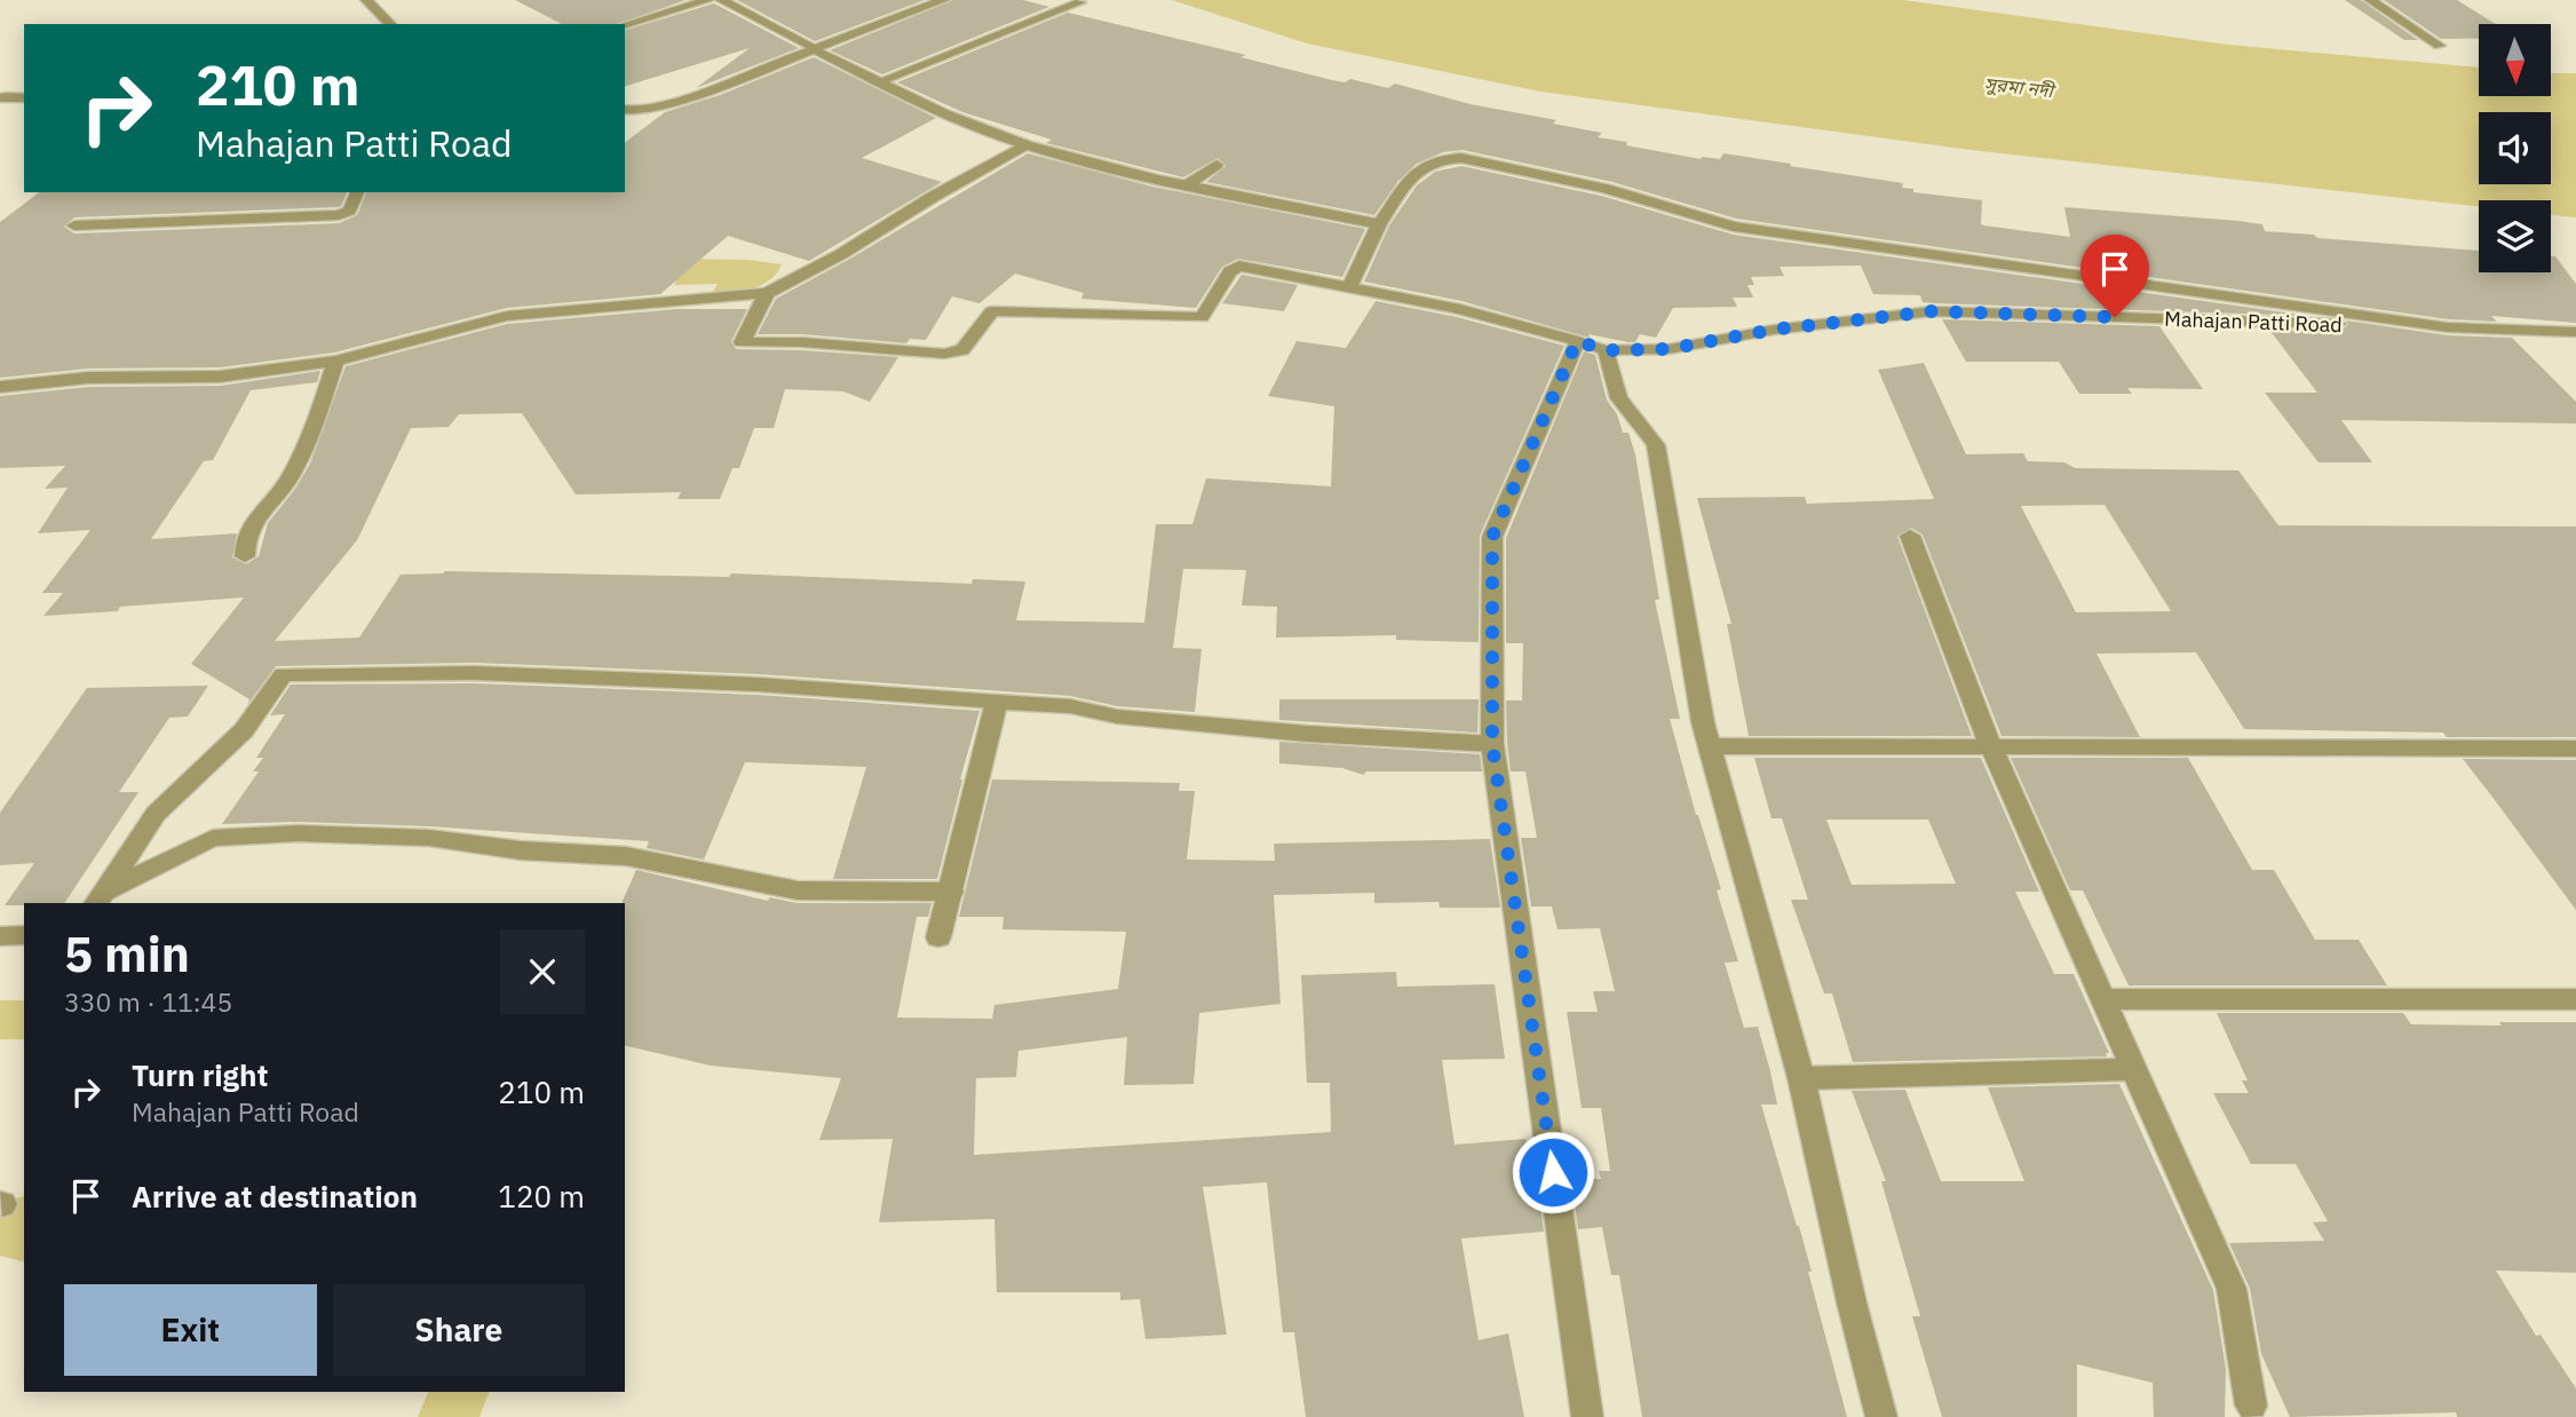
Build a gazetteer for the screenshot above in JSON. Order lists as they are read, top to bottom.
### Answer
{
  "streets": {
    "street": ["Mahajan Patti Road"]
  },
  "water": ["সুরমা নদী"],
  "north": "bottom",
  "page": {
    "turn": ["210 m", "Mahajan Patti Road"],
    "heading": ["5 min", "330 m · 11:45"],
    "list": [
      {
        "name": "Turn right",
        "note": "Mahajan Patti Road",
        "value": "210 m"
      },
      {
        "name": "Arrive at destination",
        "value": "120 m"
      }
    ],
    "buttons": ["Exit", "Share"]
  }
}
